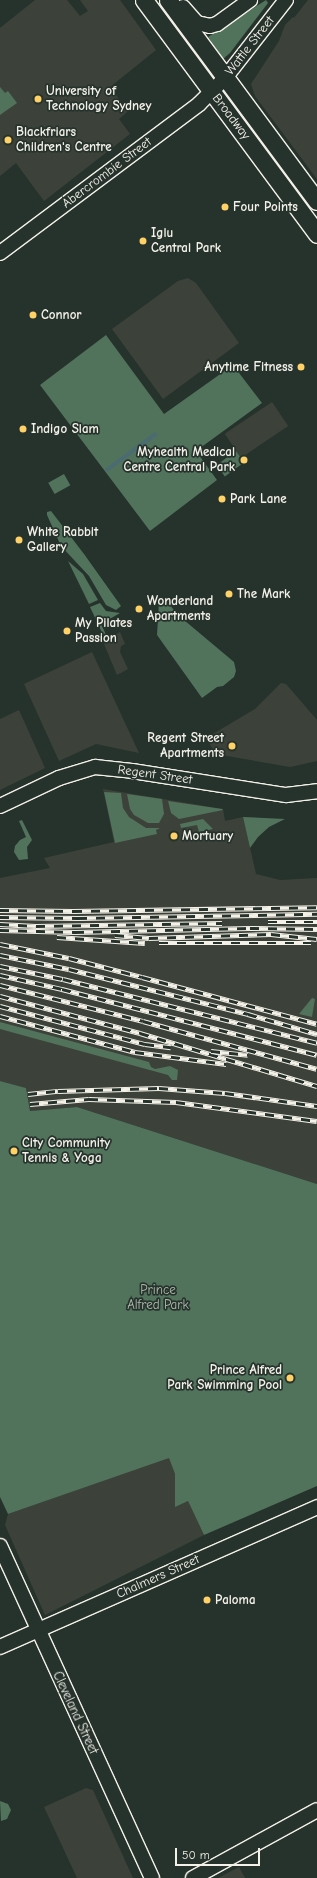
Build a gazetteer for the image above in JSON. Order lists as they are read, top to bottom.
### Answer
{
  "streets": {
    "highway": ["Broadway"],
    "main road": [
      "Wattle Street",
      "Abercrombie Street",
      "Regent Street",
      "Chalmers Street",
      "Cleveland Street"
    ]
  },
  "crossings": [
    ["Wattle Street", "Broadway"],
    ["Wattle Street", "Abercrombie Street"],
    ["Broadway", "Abercrombie Street"],
    ["Chalmers Street", "Cleveland Street"]
  ],
  "parks": ["Prince Alfred Park"],
  "places": [
    "University of Technology Sydney",
    "Blackfriars Children's Centre",
    "Four Points",
    "Iglu Central Park",
    "Connor",
    "Anytime Fitness",
    "Indigo Slam",
    "Myhealth Medical Centre Central Park",
    "Park Lane",
    "White Rabbit Gallery",
    "The Mark",
    "Wonderland Apartments",
    "My Pilates Passion",
    "Regent Street Apartments",
    "Mortuary",
    "City Community Tennis & Yoga",
    "Prince Alfred Park Swimming Pool",
    "Paloma"
  ],
  "scale_bar": "50 m"
}
